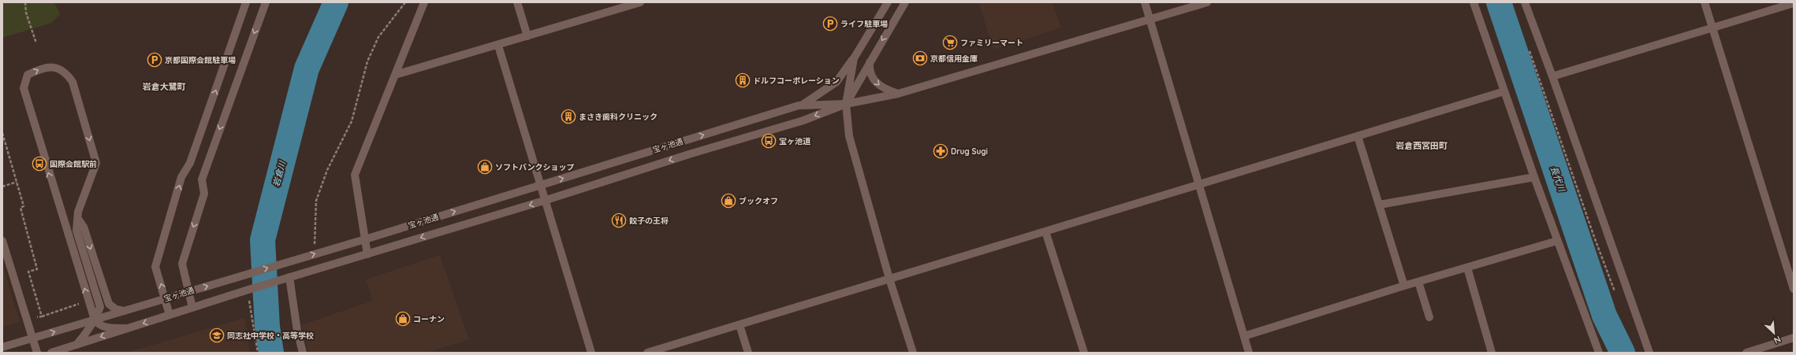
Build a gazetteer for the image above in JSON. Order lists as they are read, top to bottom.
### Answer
{
  "streets": {
    "street": ["宝ヶ池通"]
  },
  "districts": ["岩倉大鷺町", "岩倉西宮田町"],
  "water": ["岩倉川", "長代川"],
  "places": {
    "parking": ["ライフ駐車場", "京都国際会館駐車場"],
    "supermarket": ["ファミリーマート"],
    "bank": ["京都信用金庫"],
    "building": ["ドルフコーポレーション", "まさき歯科クリニック"],
    "bus stop": ["宝ヶ池道", "国際会館駅前"],
    "pharmacy": ["Drug Sugi"],
    "shop": ["ソフトバンクショップ", "ブックオフ", "コーナン"],
    "restaurant": ["餃子の王将"],
    "school or university": ["同志社中学校・高等学校"]
  },
  "north": "bottom right"
}
